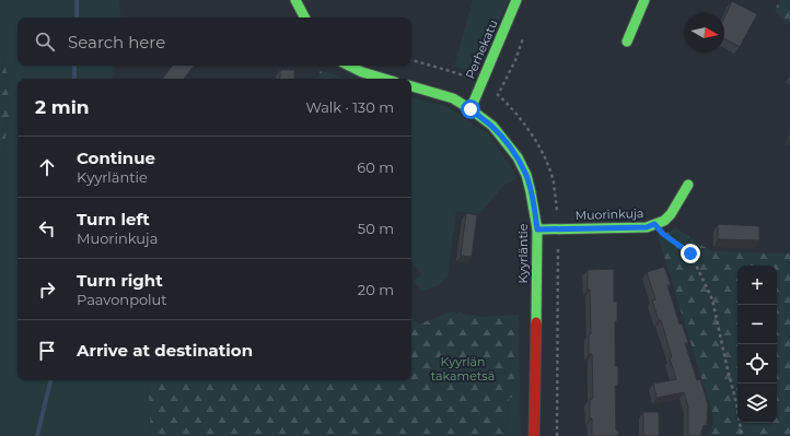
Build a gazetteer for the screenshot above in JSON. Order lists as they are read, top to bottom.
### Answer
{
  "streets": {
    "street": ["Perhekatu", "Muorinkuja", "Kyyrläntie"]
  },
  "crossings": [
    ["Perhekatu", "Kyyrläntie"],
    ["Muorinkuja", "Kyyrläntie"]
  ],
  "parks": ["Kyyrlän takametsä"],
  "north": "right",
  "page": {
    "search": "Search here",
    "heading": ["2 min", "Walk · 130 m"],
    "list": [
      ["Continue", "Kyyrläntie", "60 m"],
      ["Turn left", "Muorinkuja", "50 m"],
      ["Turn right", "Paavonpolut", "20 m"],
      "Arrive at destination"
    ],
    "map_buttons": ["+", "−"]
  }
}
